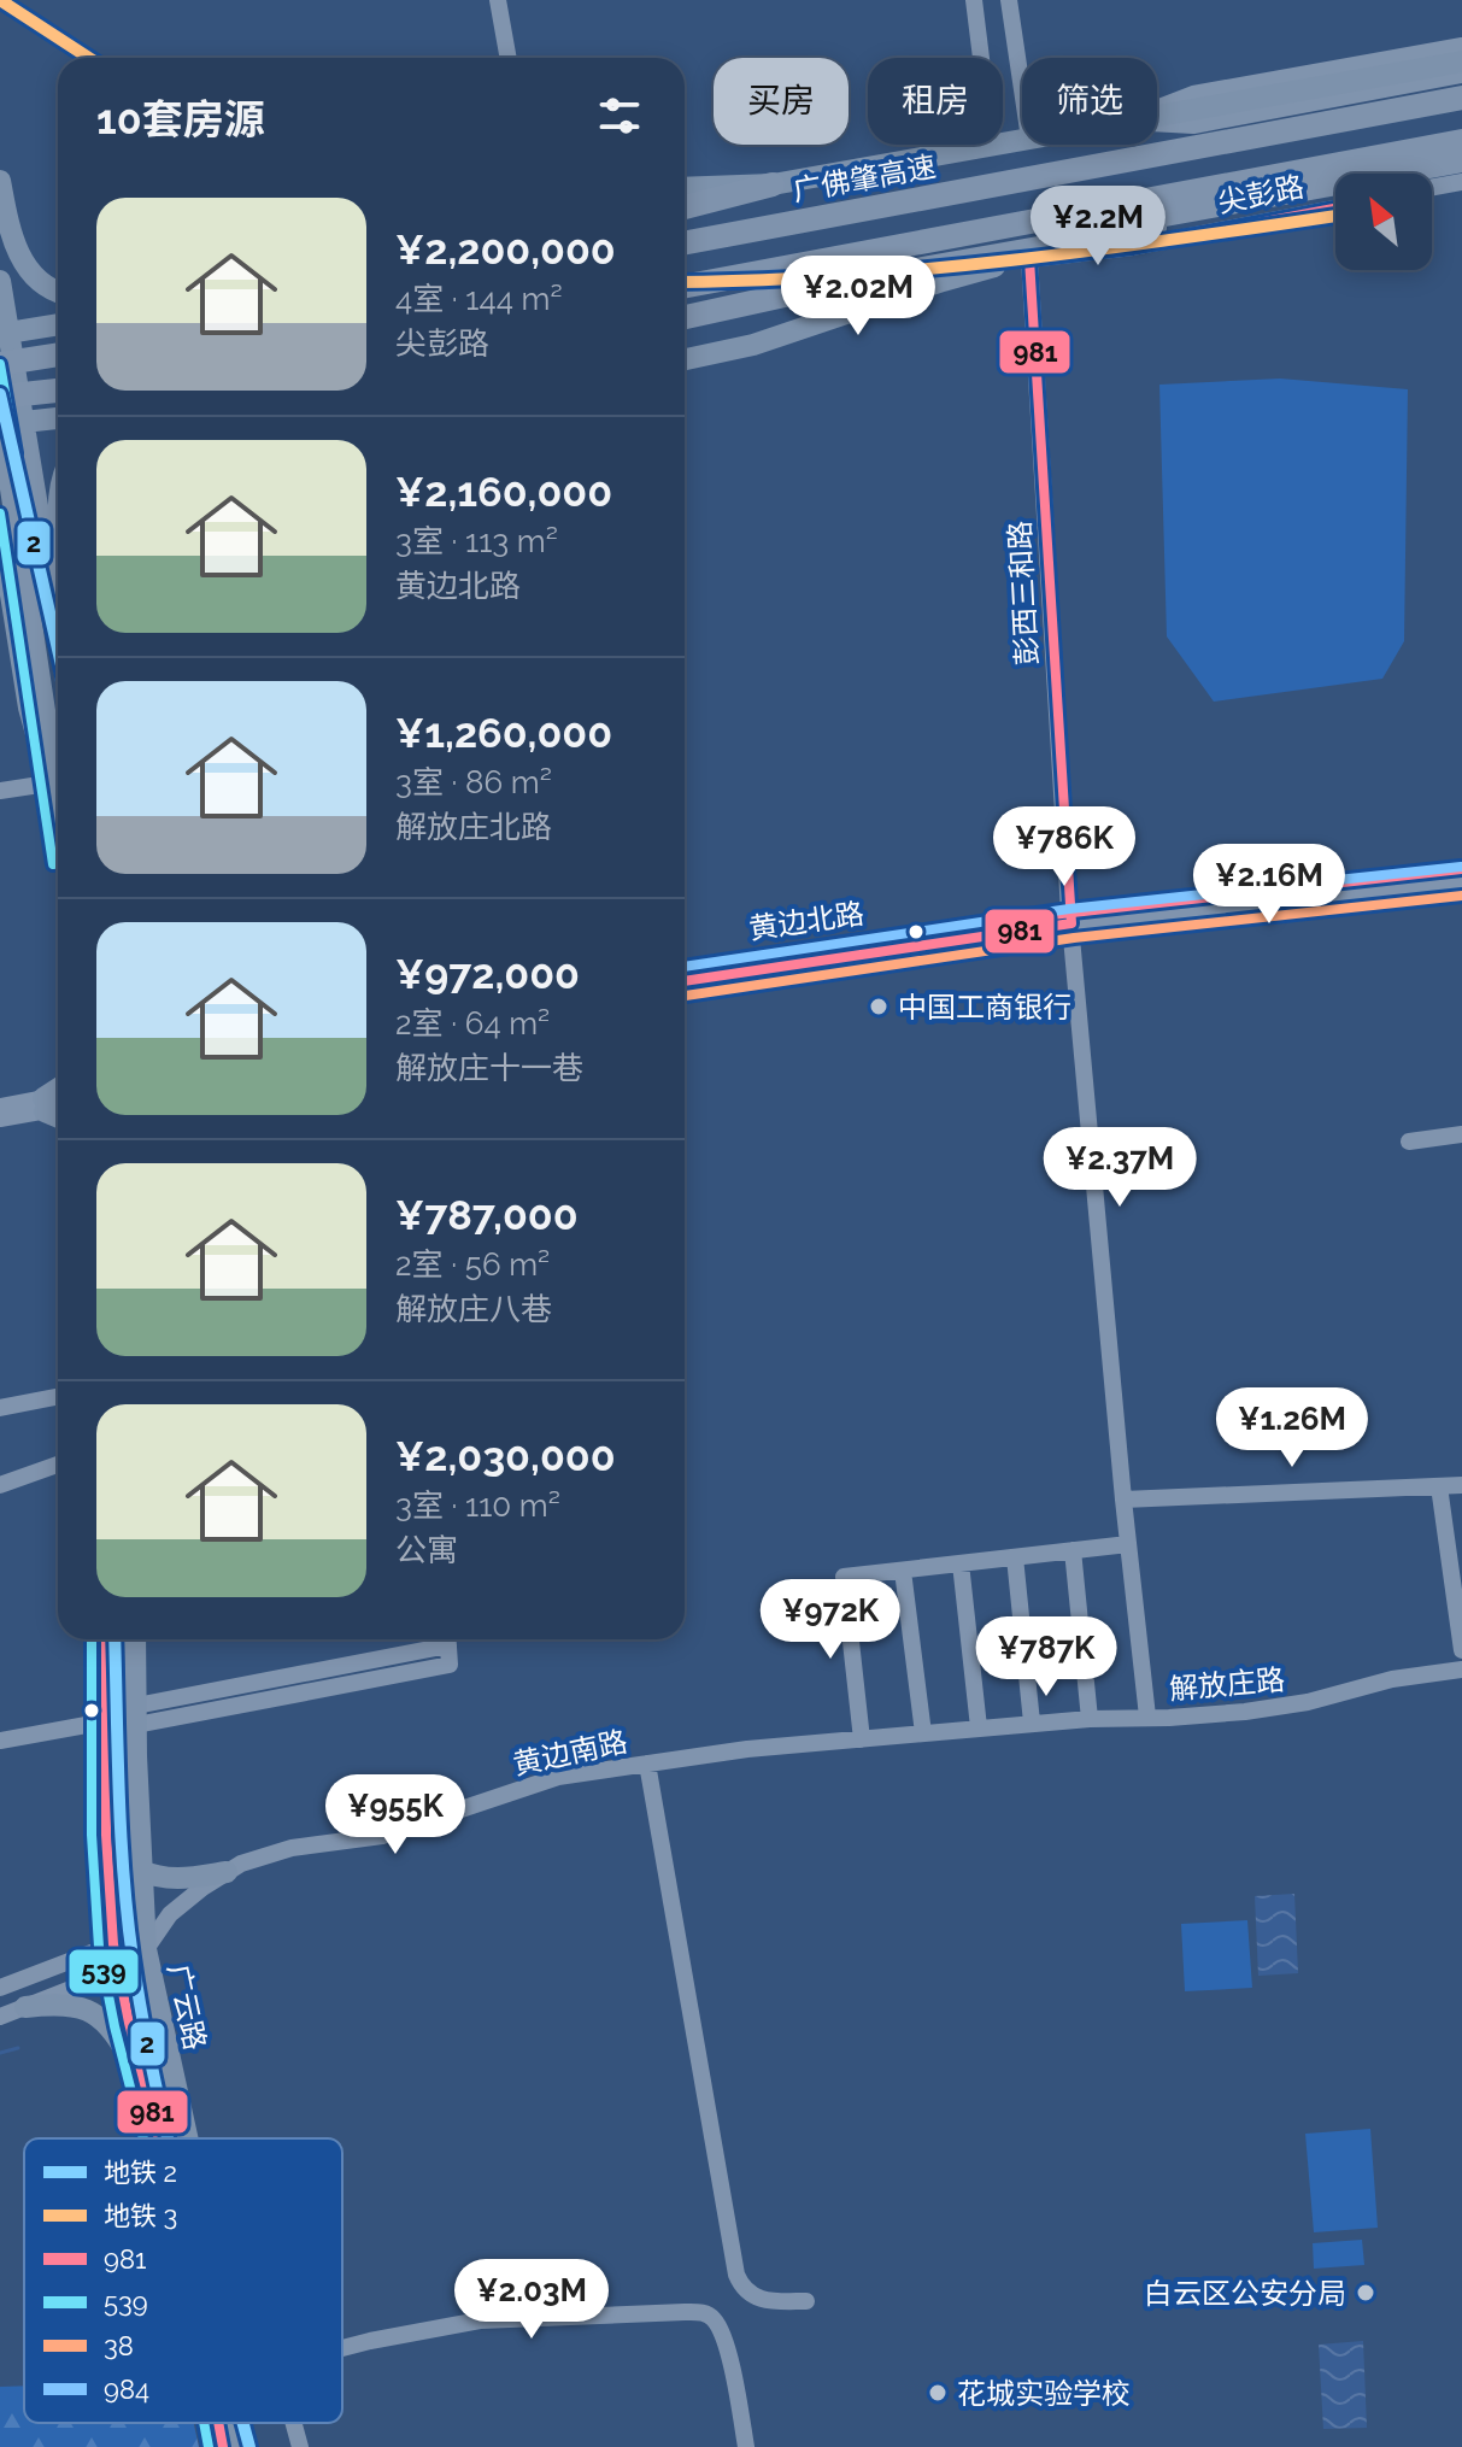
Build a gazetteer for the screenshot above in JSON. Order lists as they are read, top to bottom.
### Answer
{
  "streets": {
    "highway": ["广佛肇高速"],
    "main road": ["尖彭路", "广云路"],
    "street": [
      "彭西三和路",
      "黄边北路",
      "解放庄路",
      "黄边南路"
    ]
  },
  "crossings": [
    ["尖彭路", "彭西三和路"],
    ["彭西三和路", "黄边北路"],
    ["彭西三和路", "解放庄路"],
    ["解放庄路", "黄边南路"],
    ["黄边南路", "广云路"]
  ],
  "places": ["中国工商银行", "白云区公安分局", "花城实验学校"],
  "lines": [
    "metro line 3",
    "transit line 981",
    "transit line 539",
    "metro line 2",
    "transit line 984",
    "transit line 38"
  ],
  "legend": [
    "地铁 2",
    "地铁 3",
    "981",
    "539",
    "38",
    "984"
  ],
  "north": "top left",
  "page": {
    "chip": ["买房", "租房", "筛选"],
    "heading": "10套房源",
    "list": [
      {
        "name": "¥2,200,000",
        "note": "4室 · 144 m² · 尖彭路"
      },
      {
        "name": "¥2,160,000",
        "note": "3室 · 113 m² · 黄边北路"
      },
      {
        "name": "¥1,260,000",
        "note": "3室 · 86 m² · 解放庄北路"
      },
      {
        "name": "¥972,000",
        "note": "2室 · 64 m² · 解放庄十一巷"
      },
      {
        "name": "¥787,000",
        "note": "2室 · 56 m² · 解放庄八巷"
      },
      {
        "name": "¥2,030,000",
        "note": "3室 · 110 m² · 公寓"
      }
    ],
    "price": [
      "¥2.2M",
      "¥2.02M",
      "¥786K",
      "¥2.16M",
      "¥2.37M",
      "¥1.26M",
      "¥972K",
      "¥787K",
      "¥955K",
      "¥2.03M"
    ]
  }
}
